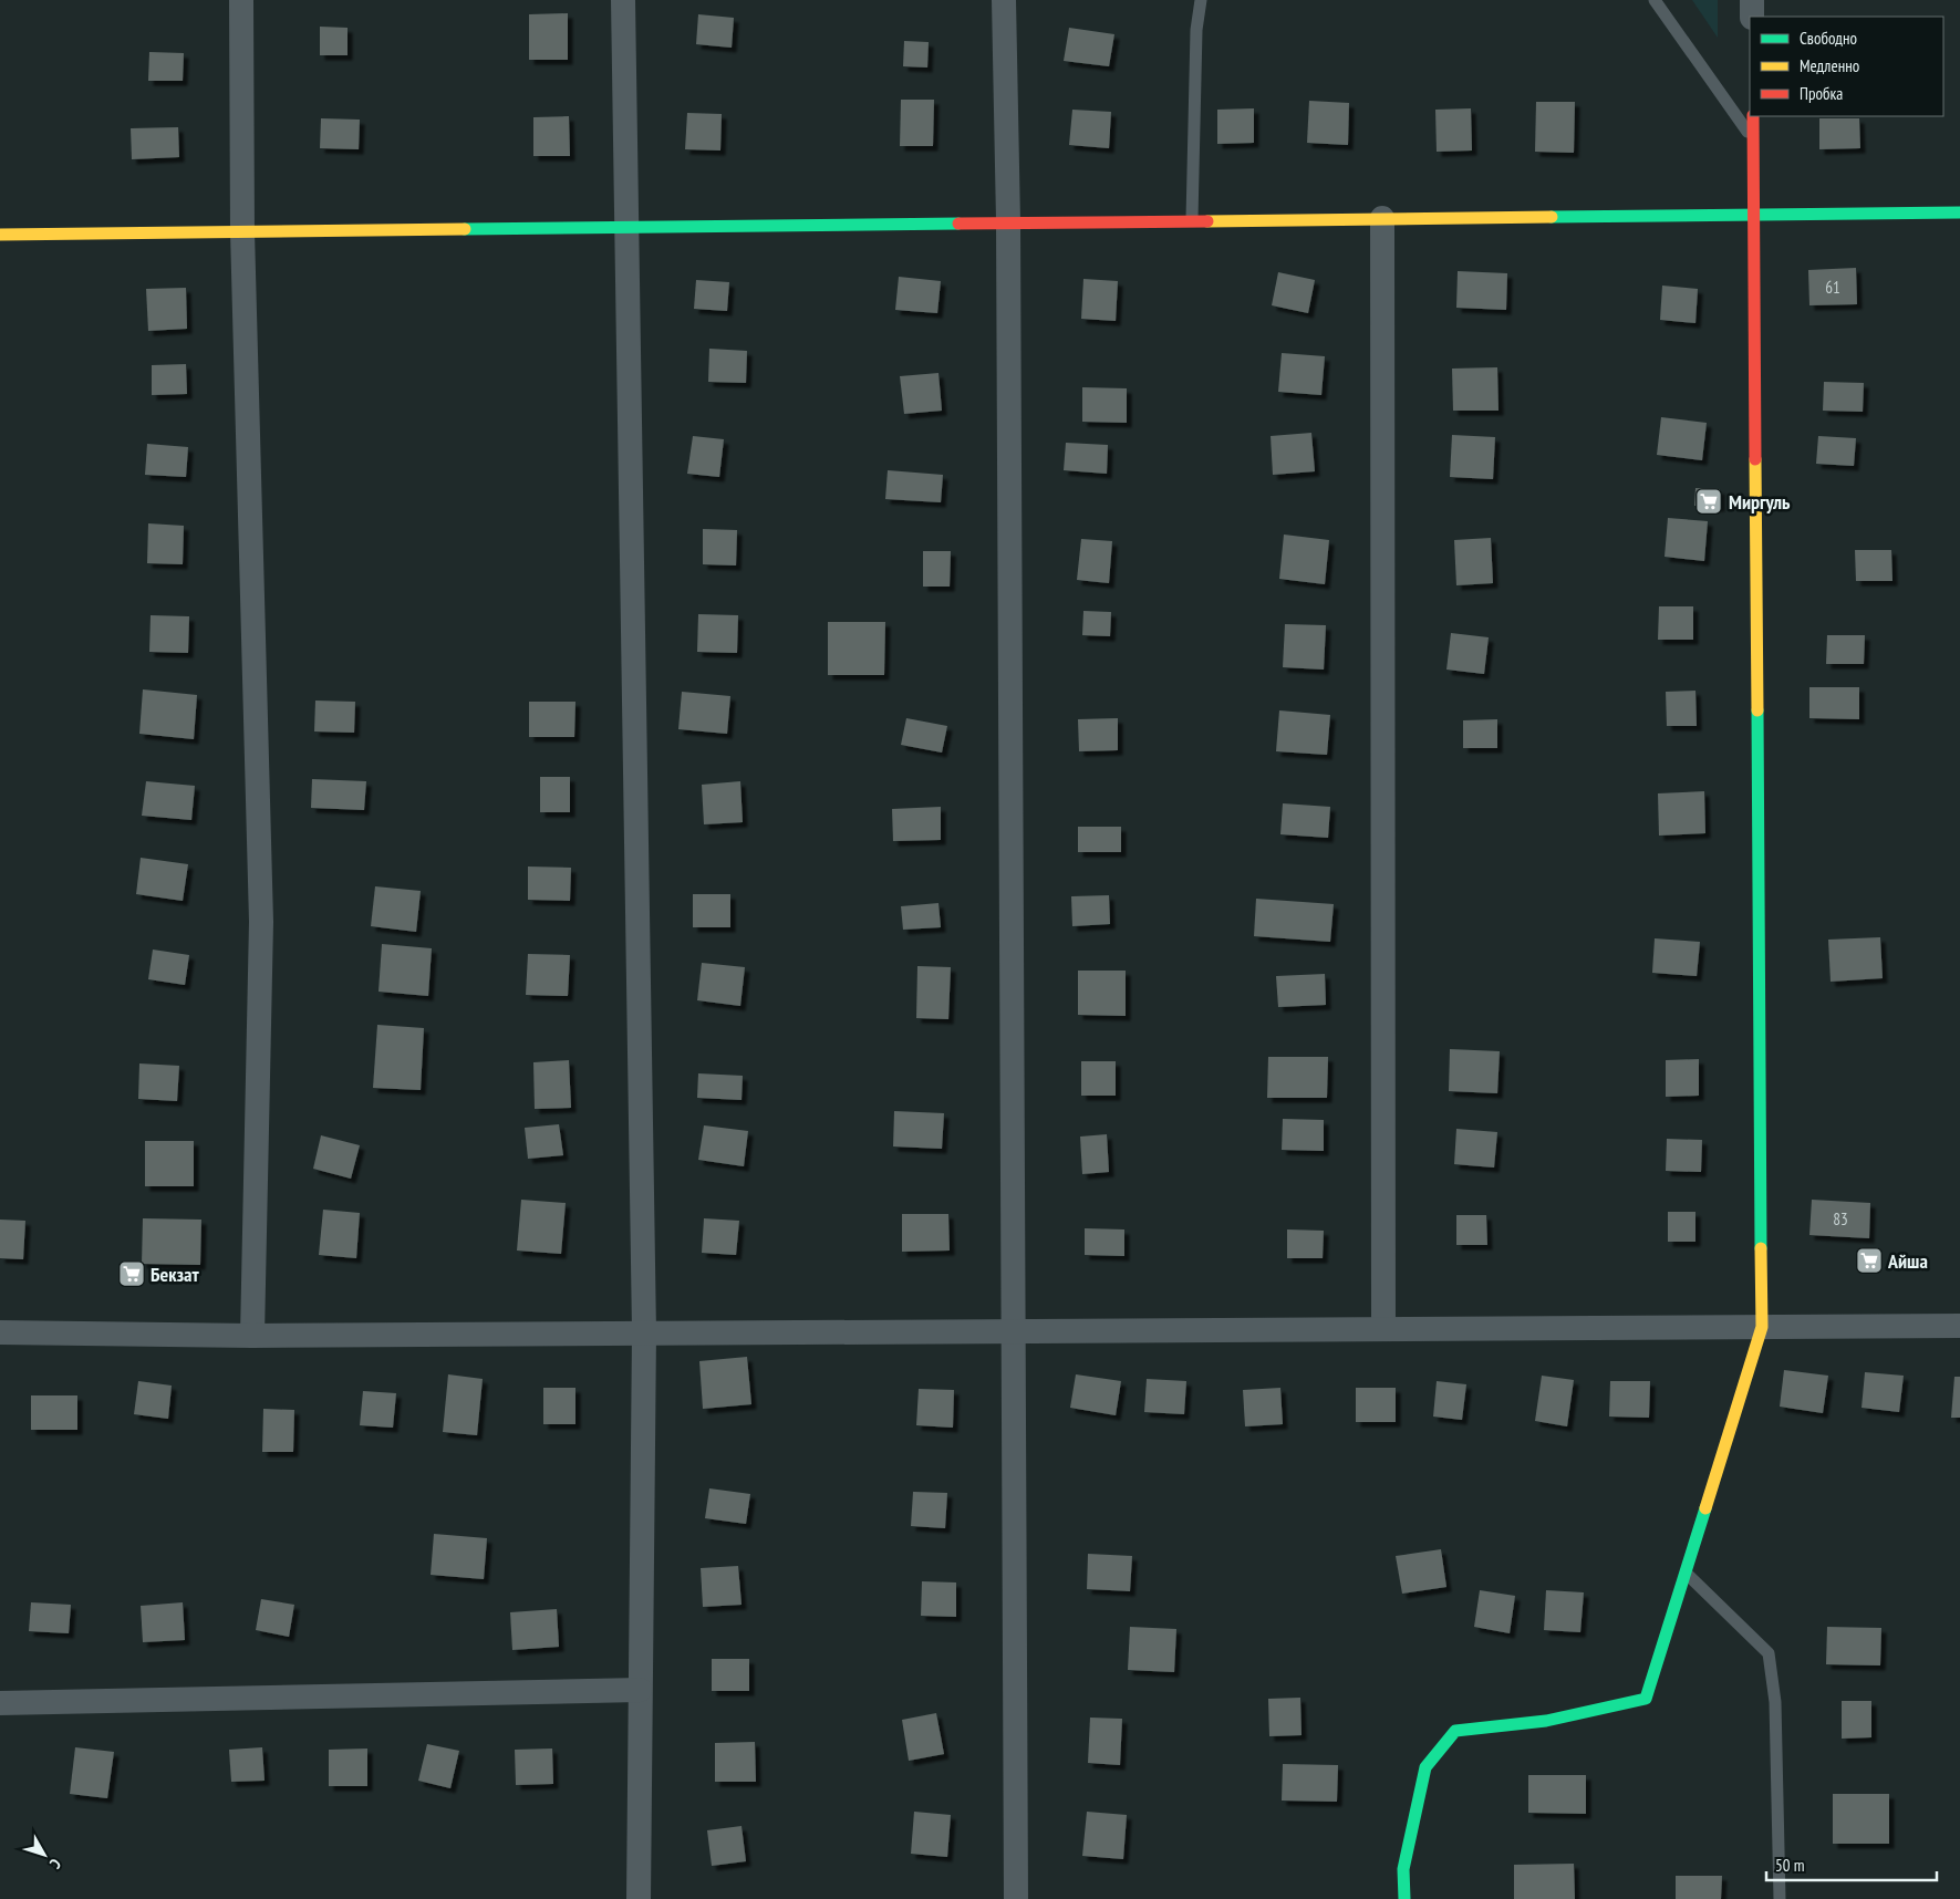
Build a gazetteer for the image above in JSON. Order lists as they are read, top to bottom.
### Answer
{
  "places": {
    "supermarket": ["Миргуль", "Айша", "Бекзат"]
  },
  "house_numbers": ["61", "83"],
  "legend": ["Свободно", "Медленно", "Пробка"],
  "scale_bar": "50 m",
  "north": "bottom right"
}
